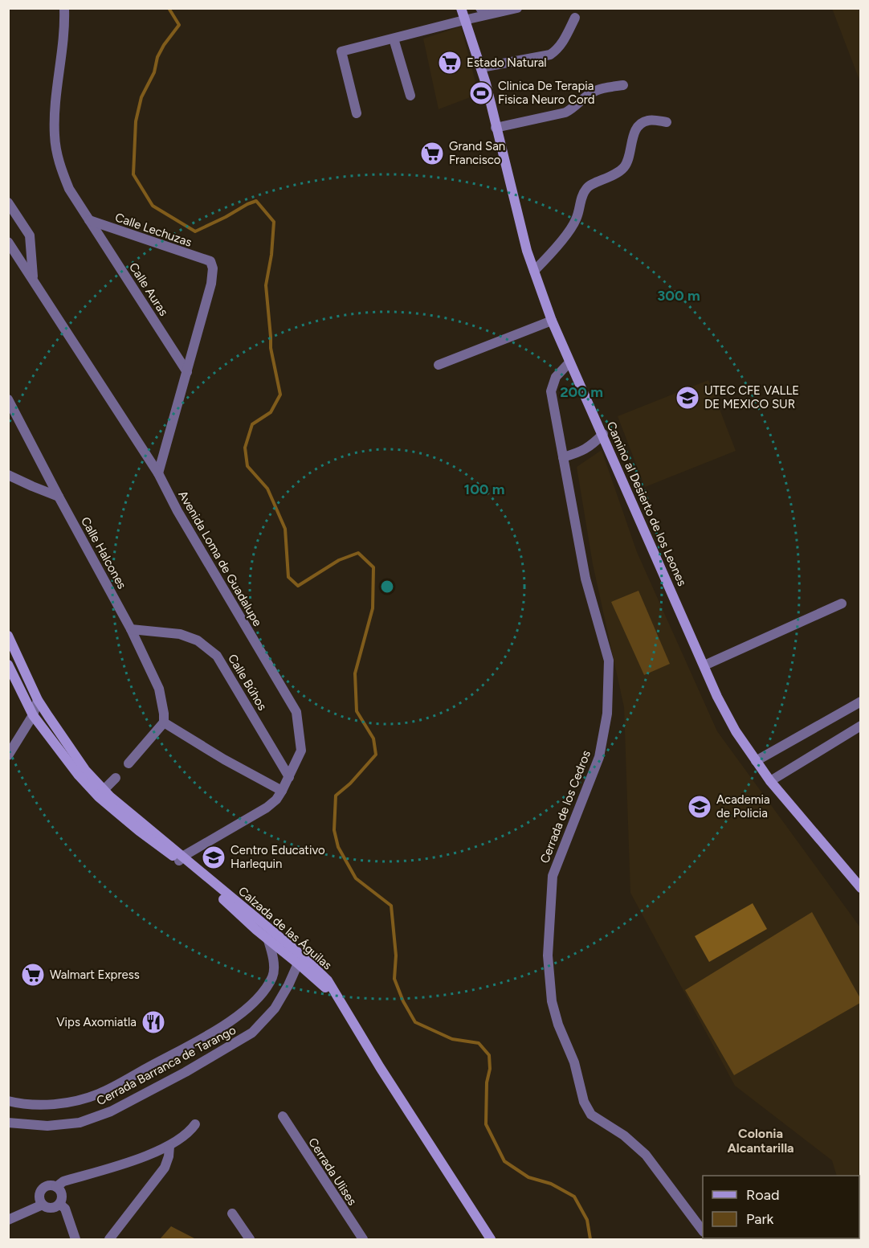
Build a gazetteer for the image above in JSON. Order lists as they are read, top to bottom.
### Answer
{
  "streets": {
    "main road": ["Camino al Desierto de los Leones", "Calzada de las Águilas"],
    "street": [
      "Calle Lechuzas",
      "Calle Auras",
      "Calle Halcones",
      "Avenida Loma de Guadalupe",
      "Calle Búhos",
      "Cerrada de los Cedros",
      "Cerrada Barranca de Tarango",
      "Cerrada Ulises"
    ]
  },
  "crossings": [
    ["Calle Lechuzas", "Calle Auras"],
    ["Calle Lechuzas", "Avenida Loma de Guadalupe"],
    ["Camino al Desierto de los Leones", "Cerrada de los Cedros"],
    ["Calle Halcones", "Calle Búhos"],
    ["Avenida Loma de Guadalupe", "Calle Búhos"],
    ["Avenida Loma de Guadalupe", "Calzada de las Águilas"],
    ["Calzada de las Águilas", "Cerrada Barranca de Tarango"]
  ],
  "districts": ["Colonia Alcantarilla"],
  "places": {
    "supermarket": ["Estado Natural", "Grand San Francisco", "Walmart Express"],
    "sports": ["Clinica De Terapia Fisica Neuro Cord"],
    "school or university": ["UTEC CFE VALLE DE MEXICO SUR", "Academia de Policia", "Centro Educativo Harlequin"],
    "restaurant": ["Vips Axomiatla"]
  },
  "legend": ["Road", "Park"],
  "rings": ["300 m", "200 m", "100 m"]
}
